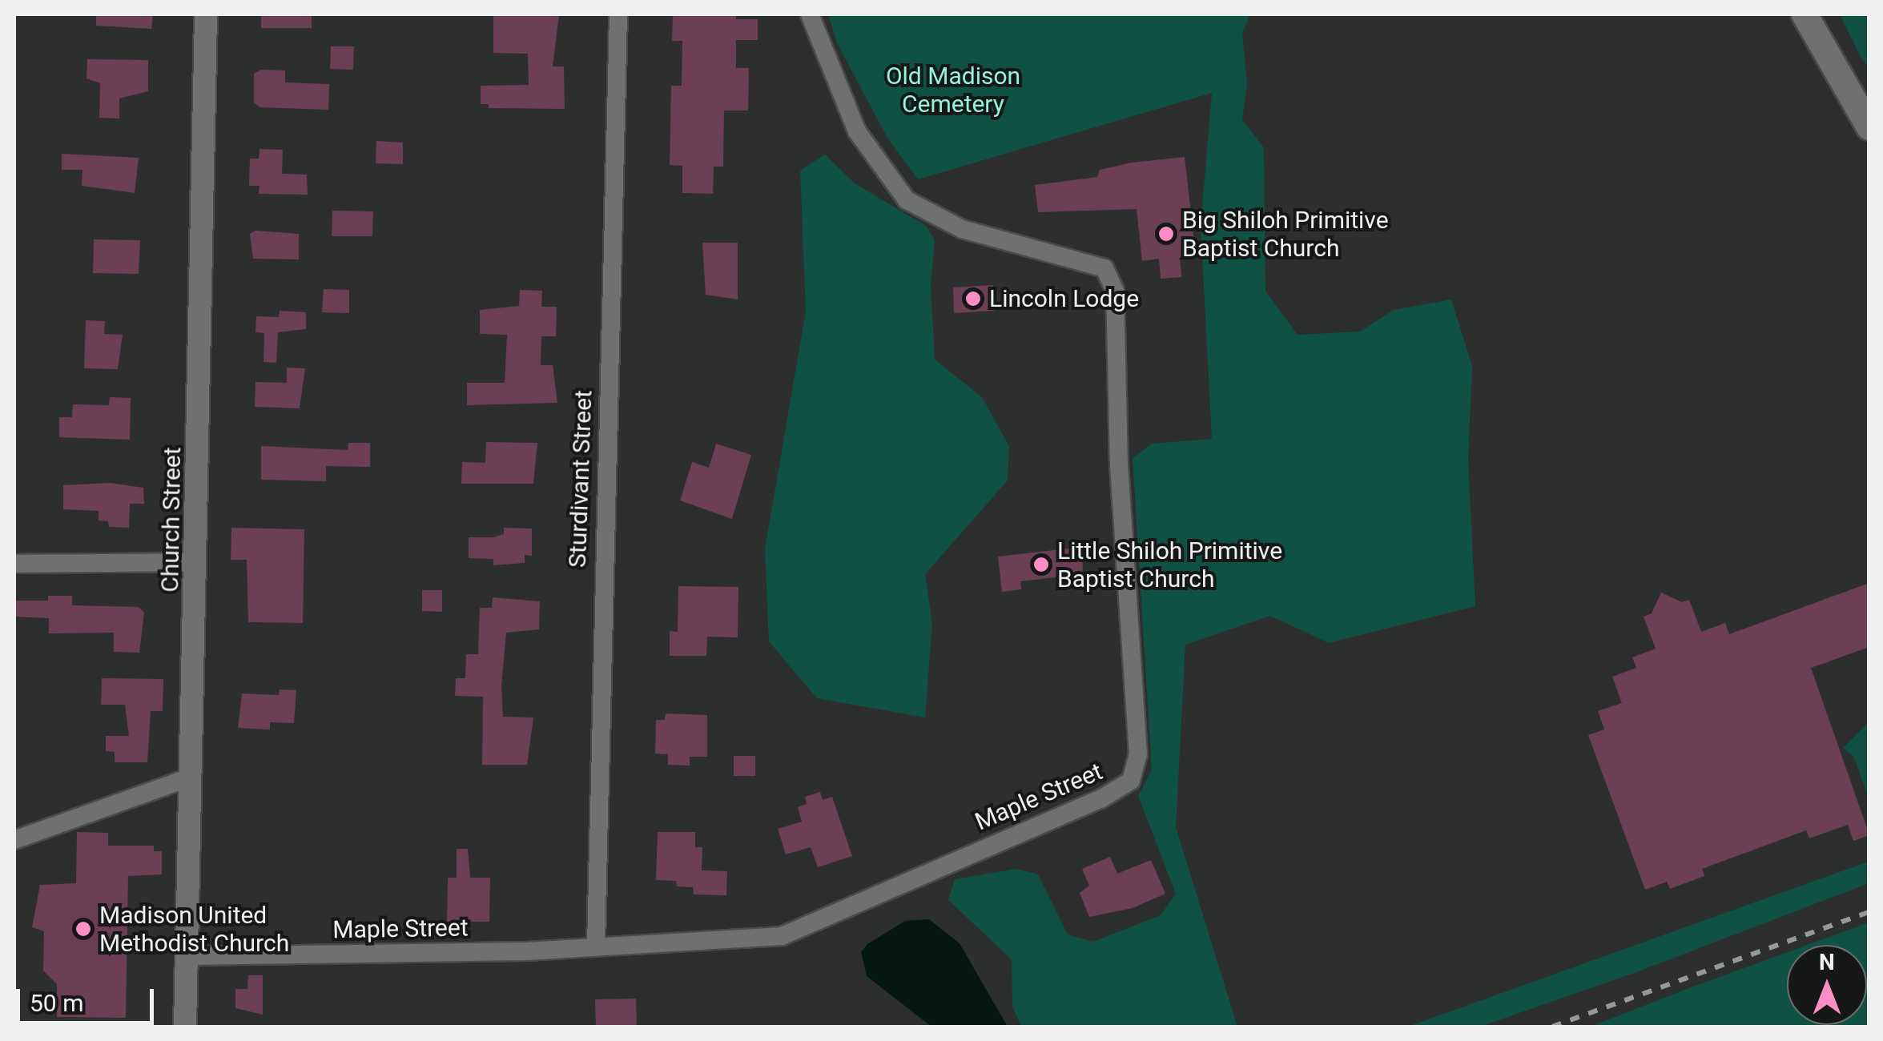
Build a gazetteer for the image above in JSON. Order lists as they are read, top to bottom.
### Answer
{
  "streets": {
    "street": ["Sturdivant Street", "Church Street", "Maple Street"]
  },
  "crossings": [
    ["Sturdivant Street", "Maple Street"],
    ["Church Street", "Maple Street"]
  ],
  "parks": ["Old Madison Cemetery"],
  "places": [
    "Big Shiloh Primitive Baptist Church",
    "Lincoln Lodge",
    "Little Shiloh Primitive Baptist Church",
    "Madison United Methodist Church"
  ],
  "scale_bar": "50 m",
  "north": "top"
}
